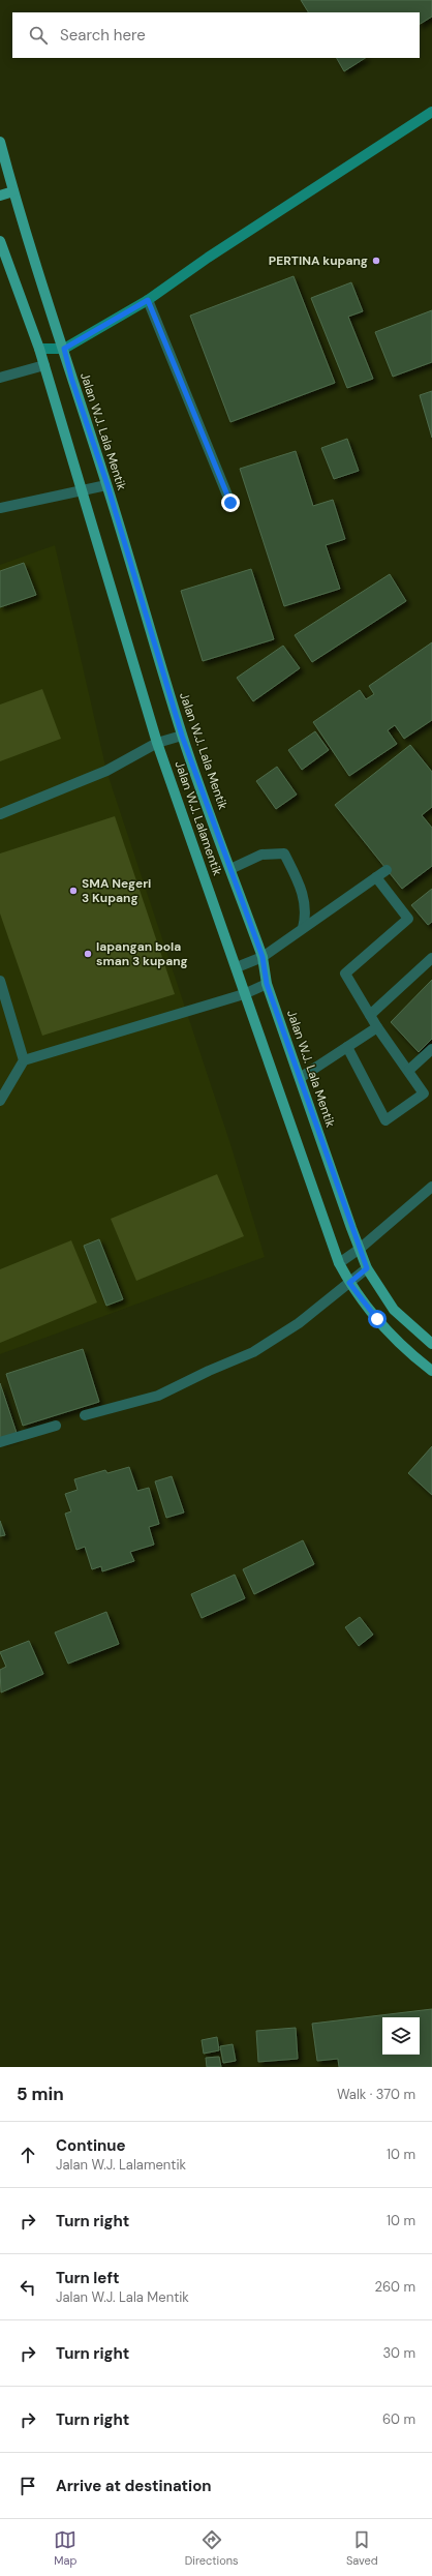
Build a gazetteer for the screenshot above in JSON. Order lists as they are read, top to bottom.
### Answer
{
  "streets": {
    "main road": ["Jalan W.J. Lala Mentik", "Jalan W.J. Lalamentik"]
  },
  "places": ["PERTINA kupang", "SMA Negeri 3 Kupang", "lapangan bola sman 3 kupang"],
  "page": {
    "search": "Search here",
    "heading": ["5 min", "Walk · 370 m"],
    "list": [
      ["Continue", "Jalan W.J. Lalamentik", "10 m"],
      ["Turn right", "10 m"],
      ["Turn left", "Jalan W.J. Lala Mentik", "260 m"],
      ["Turn right", "30 m"],
      ["Turn right", "60 m"],
      "Arrive at destination"
    ],
    "nav": ["Map", "Directions", "Saved"]
  }
}
